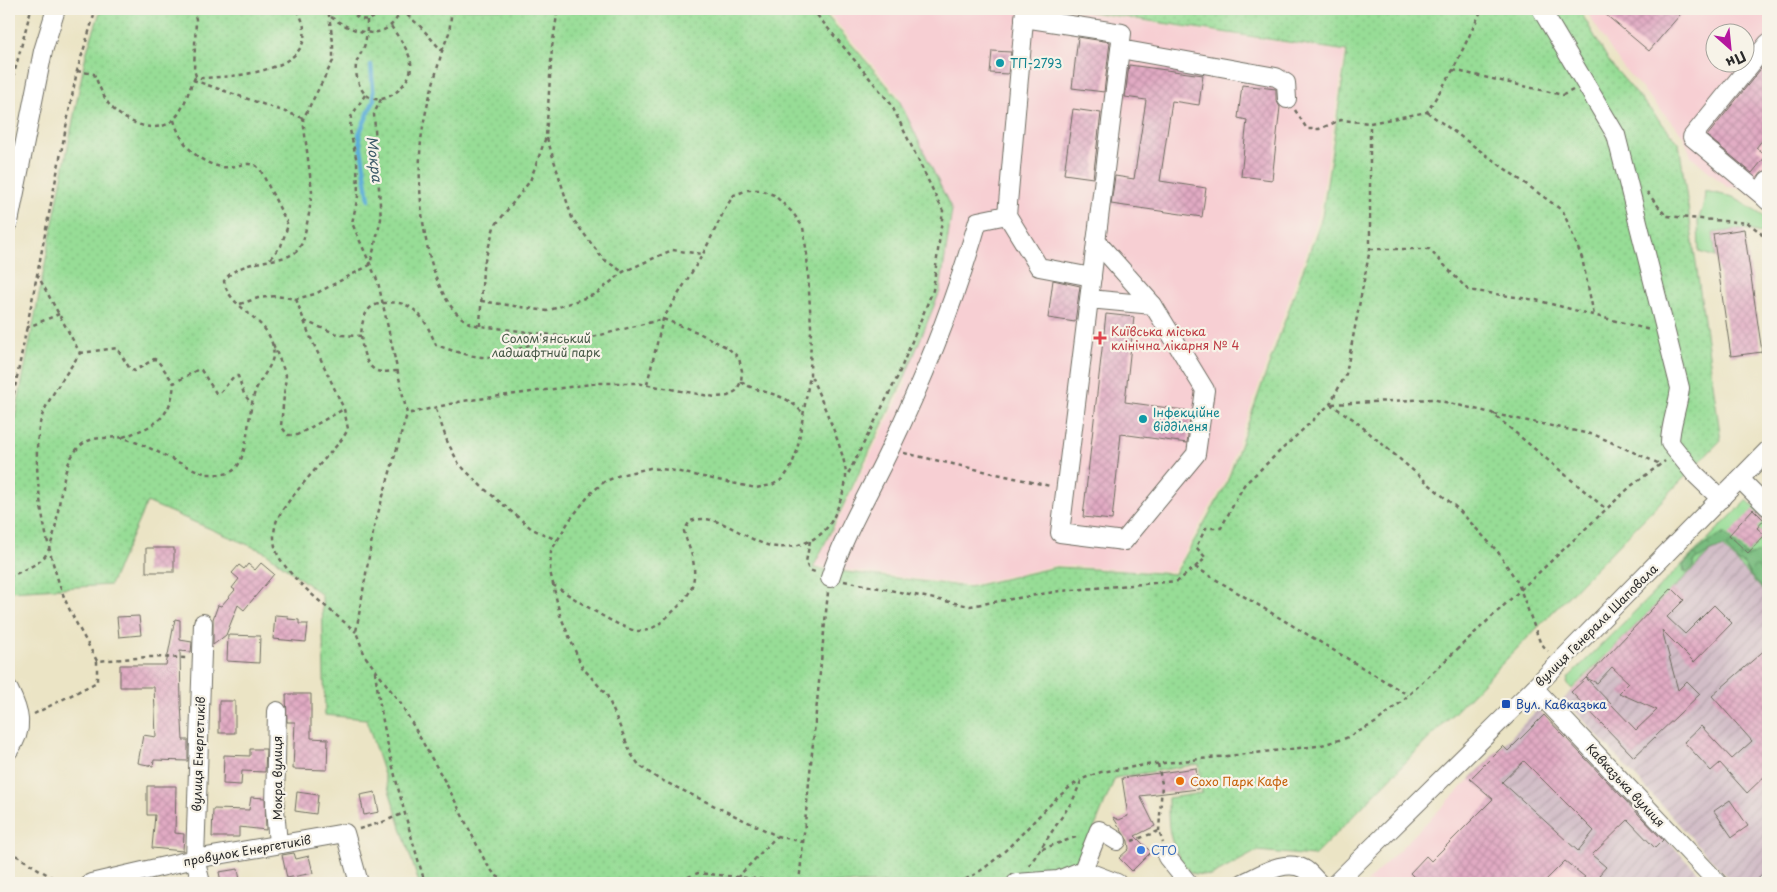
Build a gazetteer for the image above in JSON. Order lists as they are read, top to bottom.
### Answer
{
  "streets": {
    "street": [
      "вулиця Генерала Шаповала",
      "вулиця Енергетиків",
      "Мокра вулиця",
      "Кавказька вулиця",
      "провулок Енергетиків"
    ]
  },
  "crossings": [
    ["вулиця Генерала Шаповала", "Кавказька вулиця"],
    ["вулиця Енергетиків", "провулок Енергетиків"],
    ["Мокра вулиця", "провулок Енергетиків"]
  ],
  "water": ["Мокра"],
  "parks": ["Солом'янський ладшафтний парк"],
  "places": {
    "other": [
      "ТП-2793",
      "Інфекційне відділеня",
      "Сохо Парк Кафе",
      "СТО"
    ],
    "health": ["Київська міська клінічна лікарня № 4"],
    "transit": ["Вул. Кавказька"]
  },
  "north": "bottom right"
}
